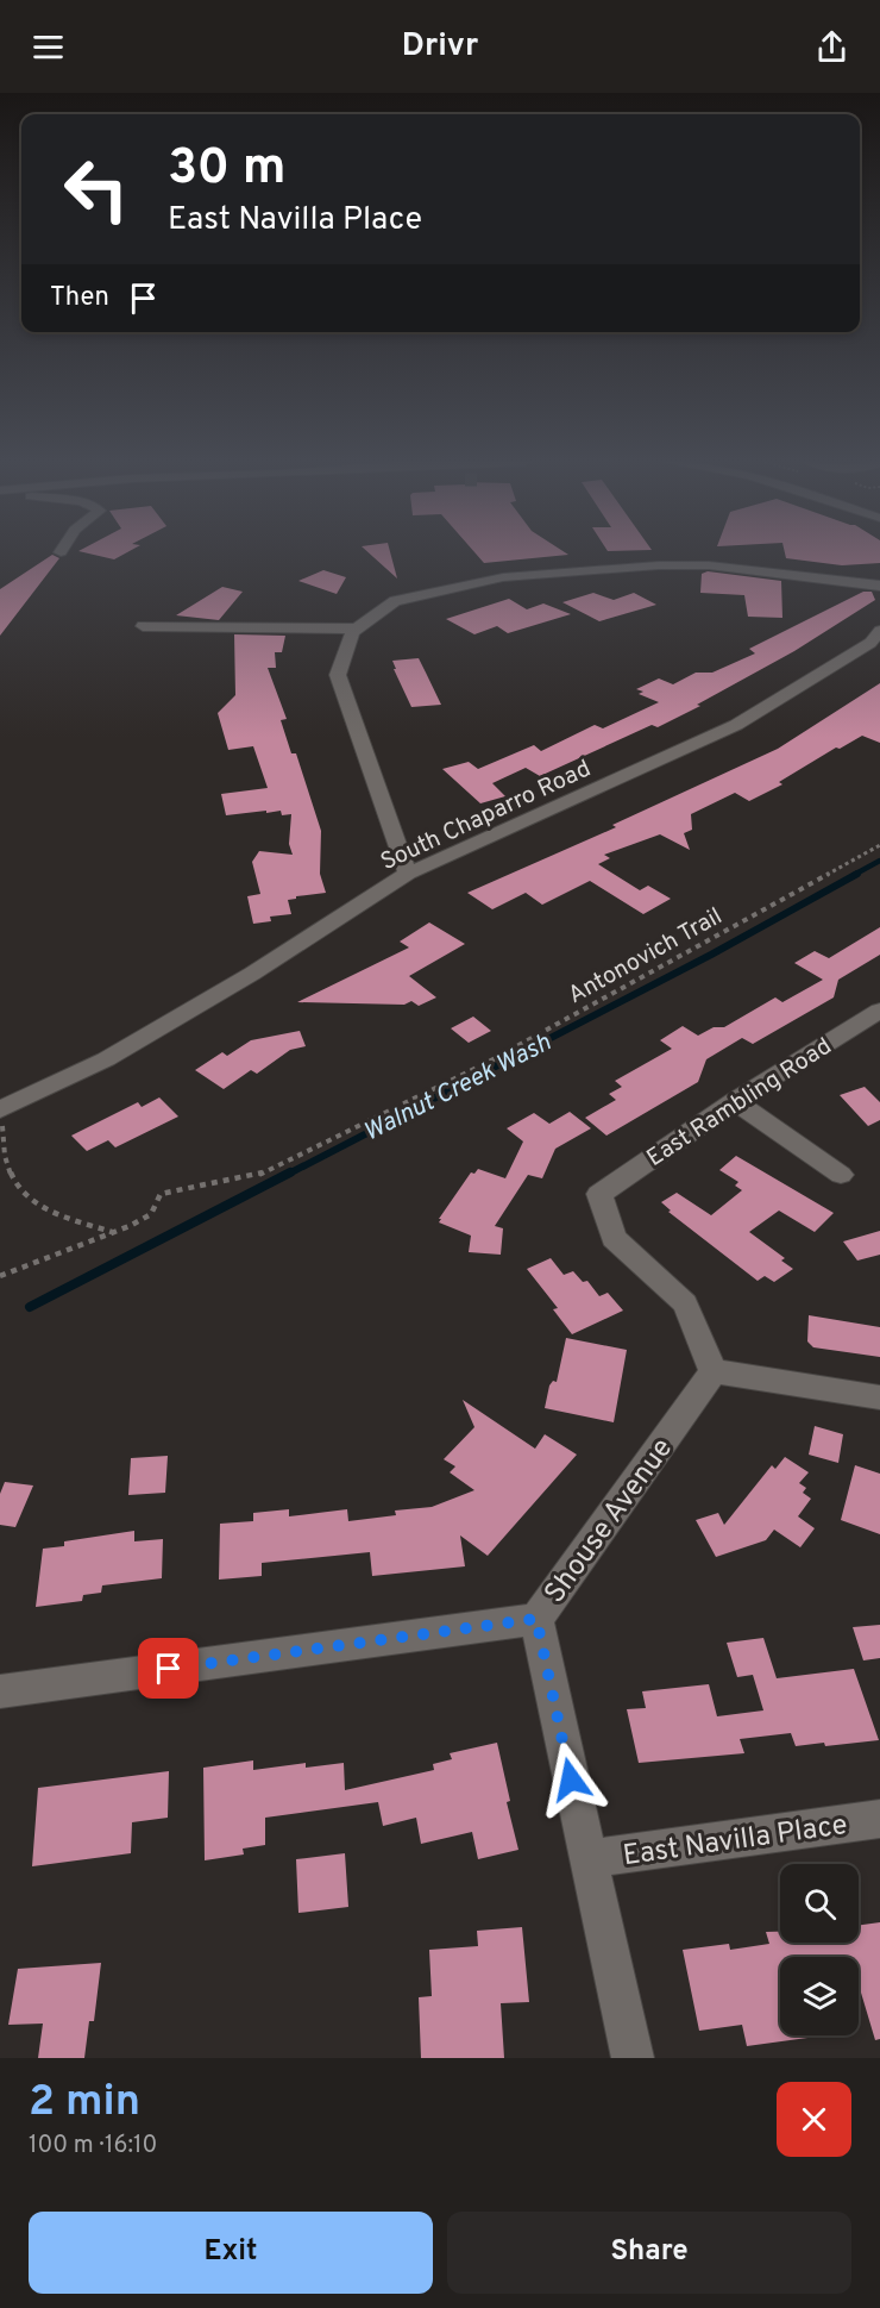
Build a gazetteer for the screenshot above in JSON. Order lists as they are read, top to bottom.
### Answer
{
  "streets": {
    "street": [
      "South Chaparro Road",
      "East Rambling Road",
      "Shouse Avenue",
      "East Navilla Place"
    ],
    "path": ["Antonovich Trail"]
  },
  "crossings": [
    ["East Rambling Road", "Shouse Avenue"],
    ["Shouse Avenue", "East Navilla Place"]
  ],
  "water": ["Walnut Creek Wash"],
  "page": {
    "header": "Drivr",
    "turn": ["30 m", "East Navilla Place"],
    "then": "Then",
    "heading": ["2 min", "100 m · 16:10"],
    "buttons": ["Exit", "Share"]
  }
}
